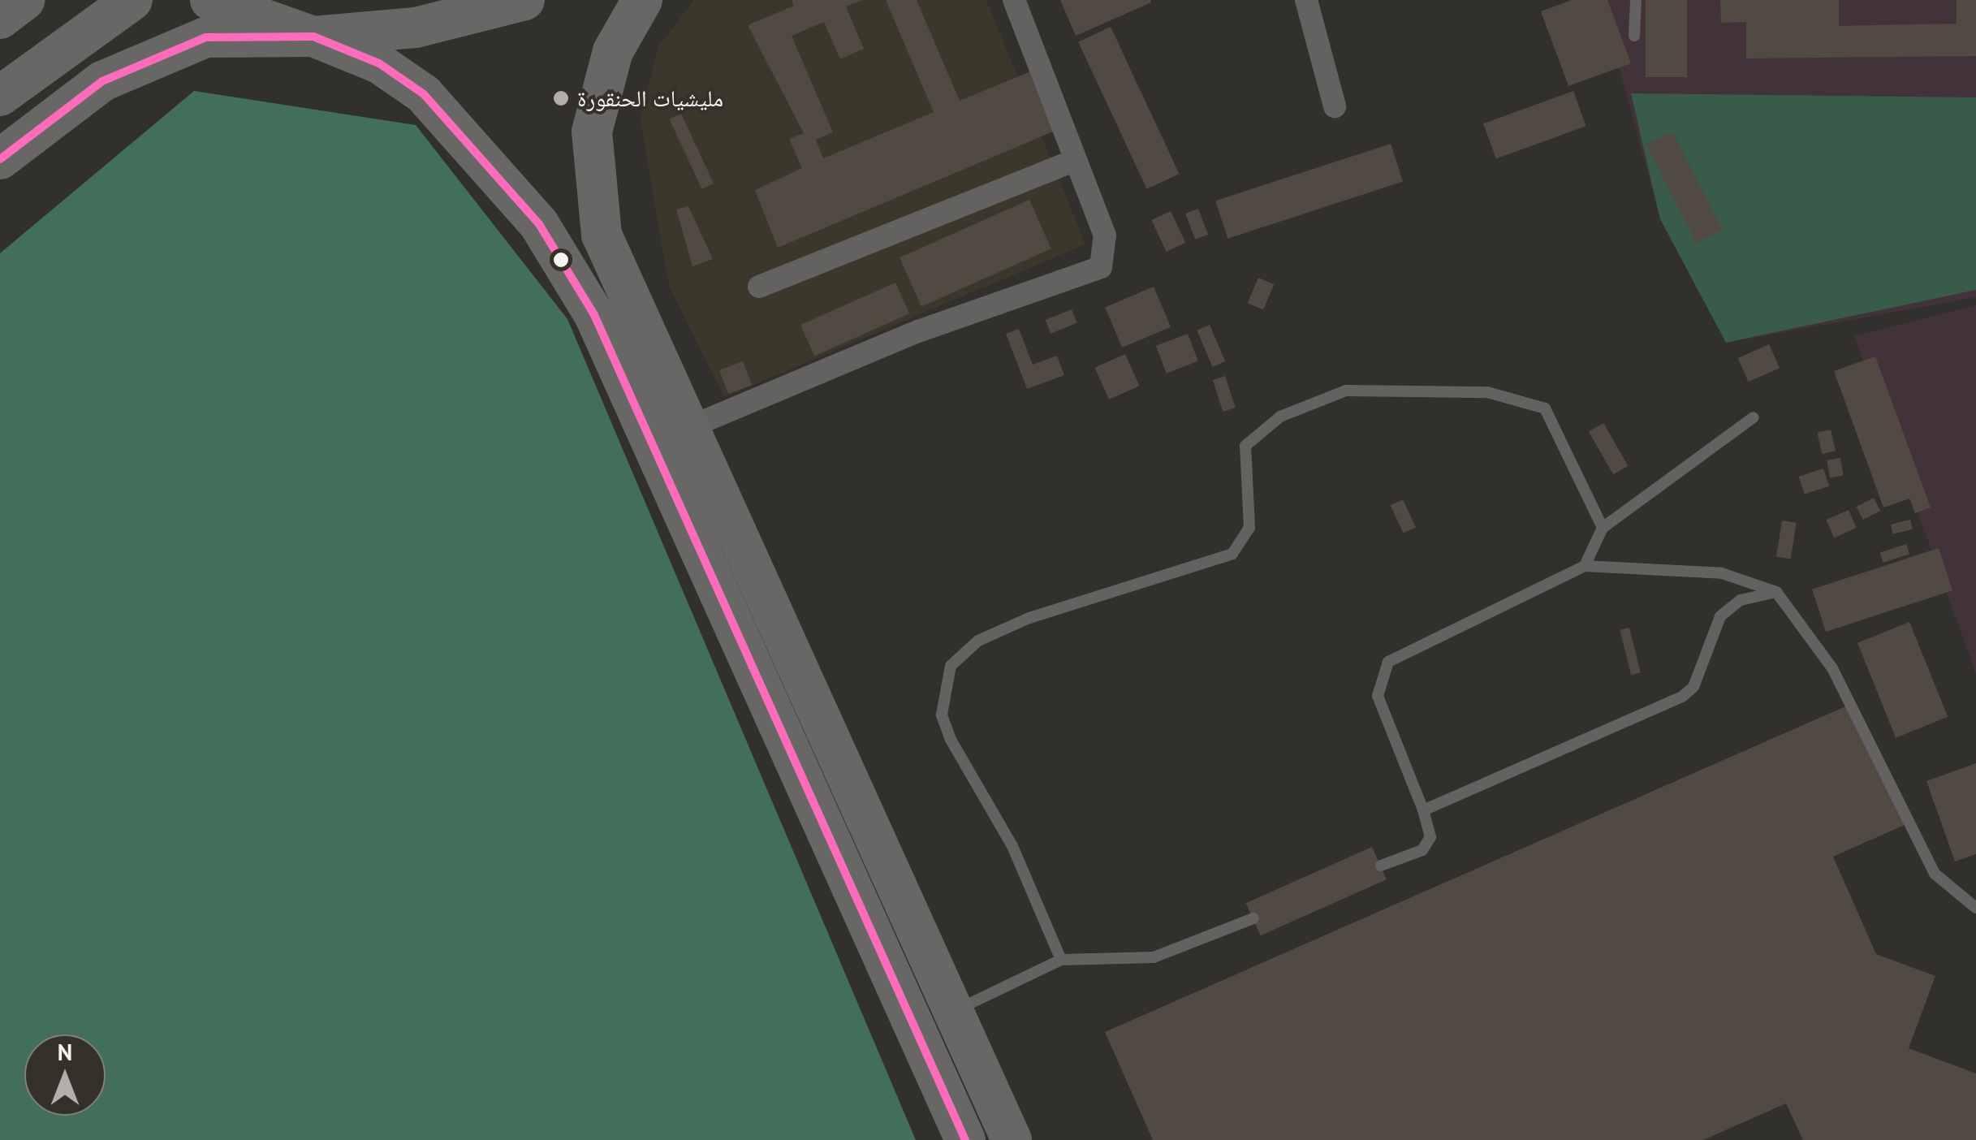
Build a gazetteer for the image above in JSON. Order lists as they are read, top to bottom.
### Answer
{
  "places": ["مليشيات الحنقورة"],
  "north": "top"
}
